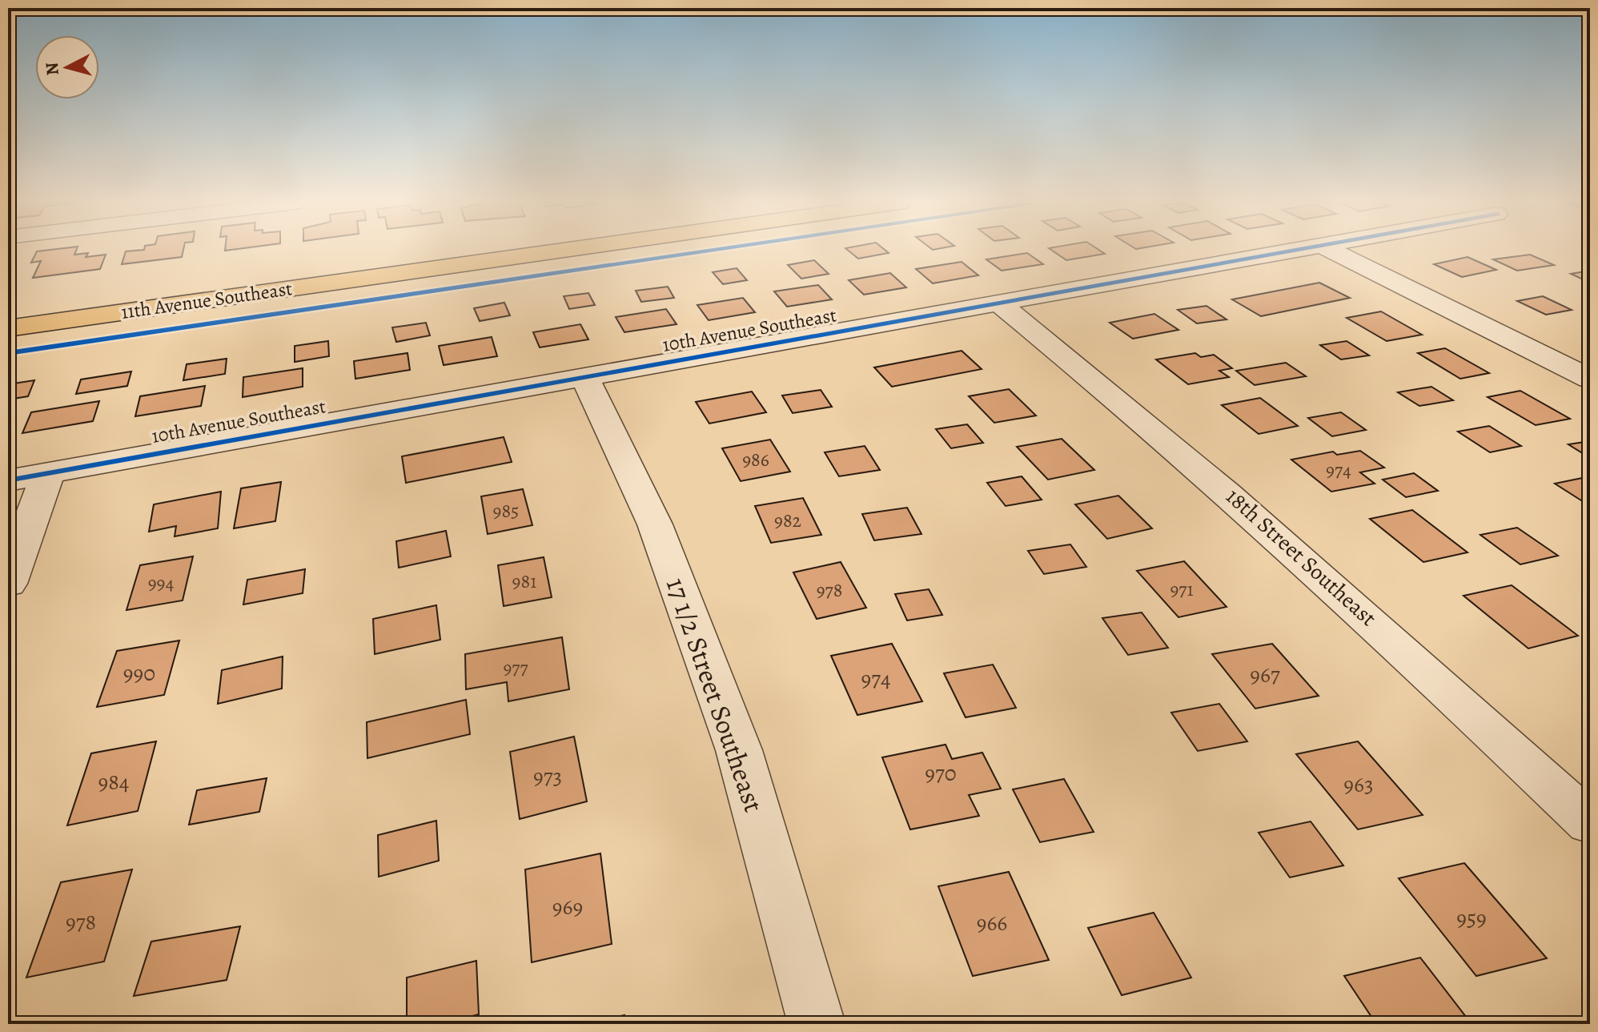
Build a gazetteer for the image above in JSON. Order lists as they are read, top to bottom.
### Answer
{
  "streets": {
    "main road": ["11th Avenue Southeast"],
    "street": ["10th Avenue Southeast", "18th Street Southeast", "17 1/2 Street Southeast"]
  },
  "crossings": [
    ["10th Avenue Southeast", "18th Street Southeast"],
    ["10th Avenue Southeast", "17 1/2 Street Southeast"]
  ],
  "house_numbers": [
    "986",
    "974",
    "985",
    "982",
    "981",
    "994",
    "971",
    "978",
    "977",
    "990",
    "967",
    "974",
    "970",
    "973",
    "984",
    "963",
    "969",
    "959",
    "978",
    "966"
  ],
  "north": "left"
}
